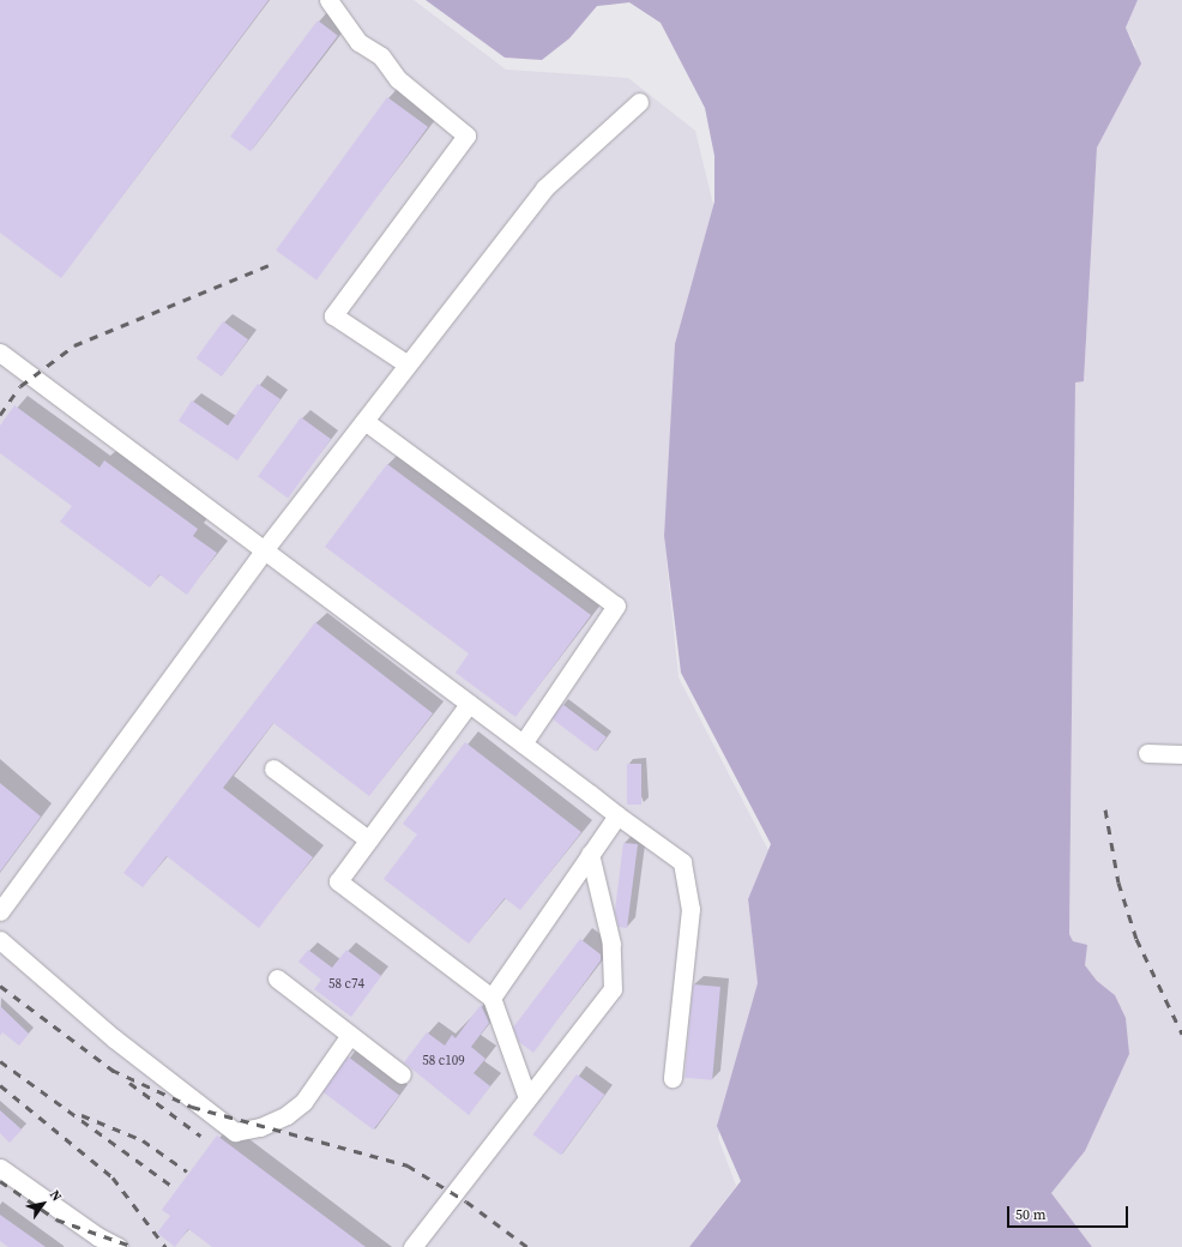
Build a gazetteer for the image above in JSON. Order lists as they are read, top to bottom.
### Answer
{
  "house_numbers": ["58 с74", "58 с109"],
  "scale_bar": "50 m",
  "north": "top right"
}
